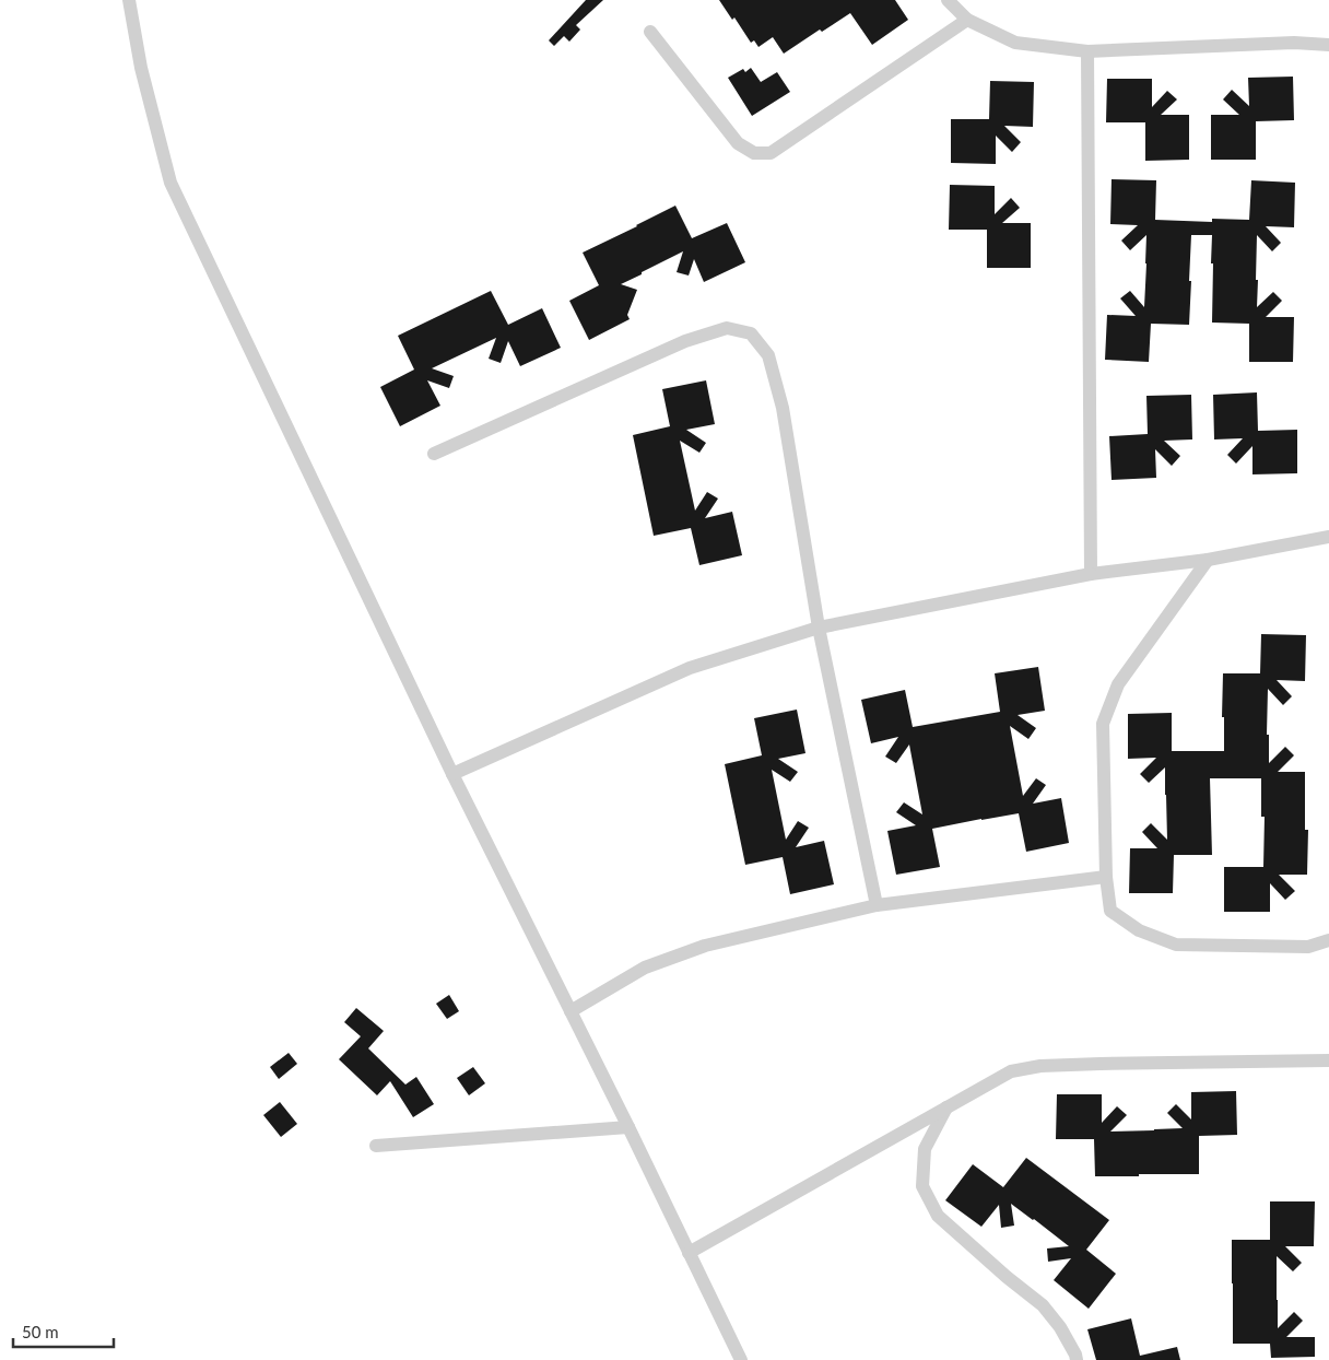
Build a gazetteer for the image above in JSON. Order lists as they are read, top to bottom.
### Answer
{
  "scale_bar": "50 m"
}
